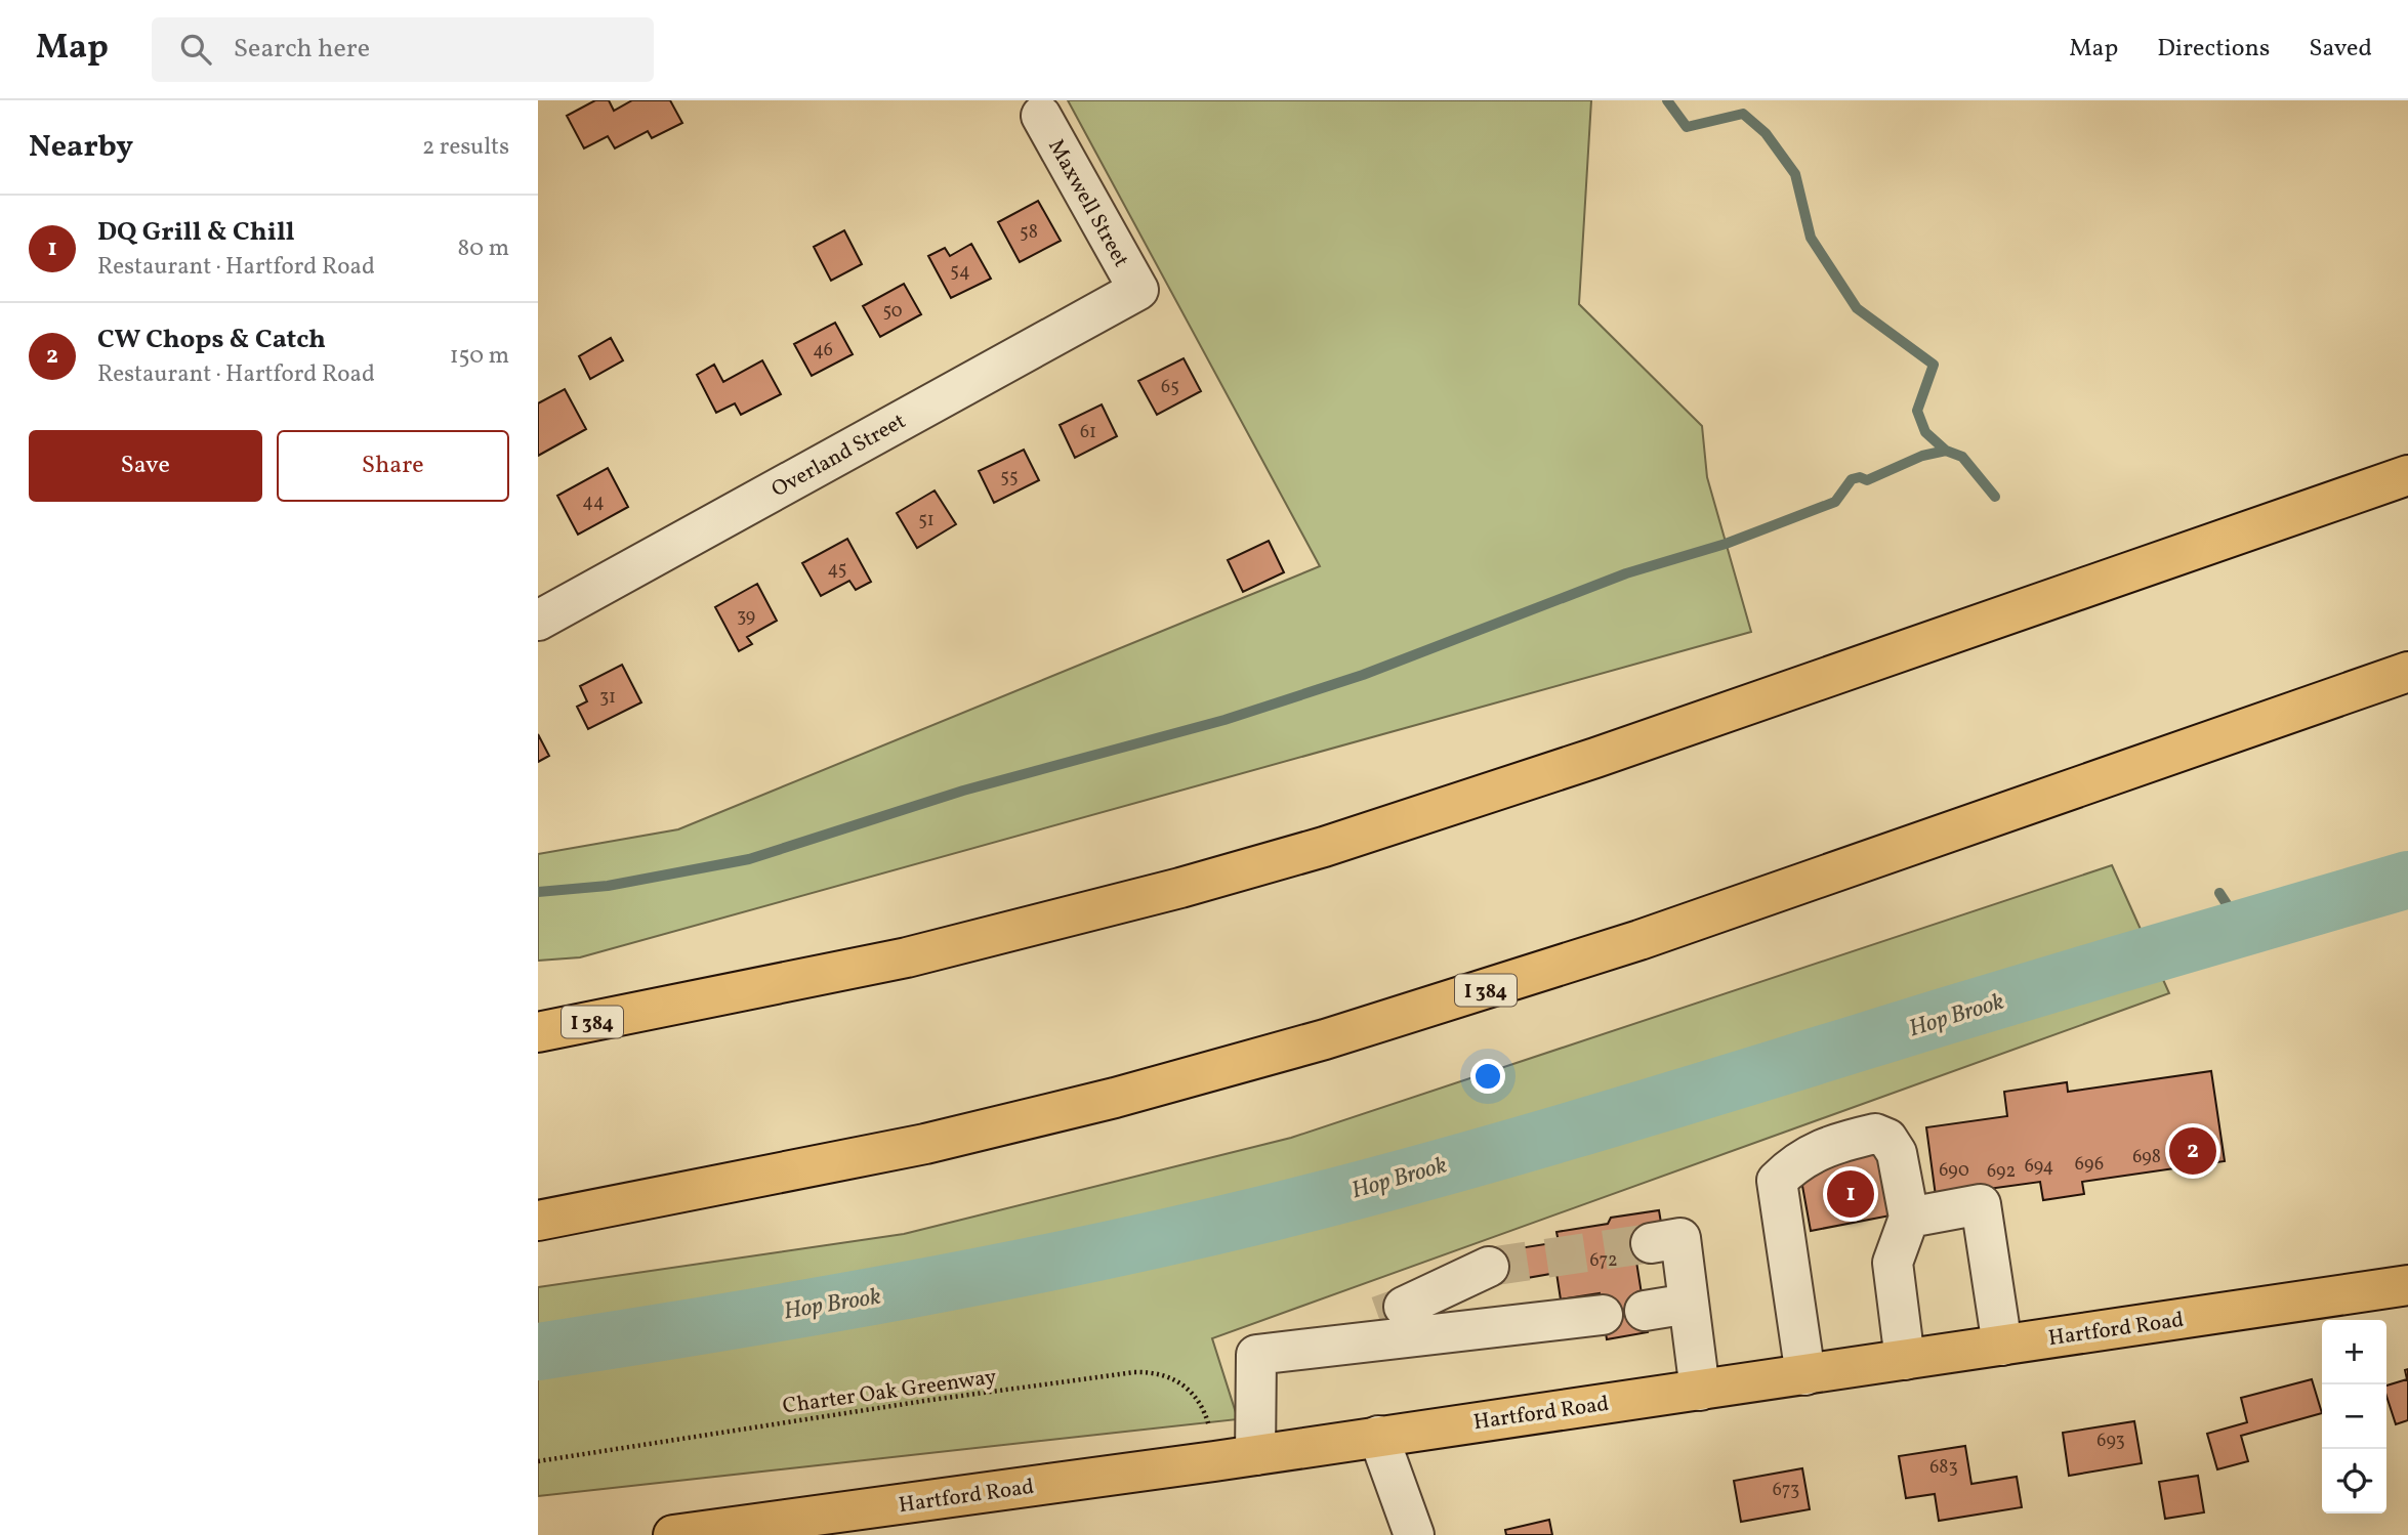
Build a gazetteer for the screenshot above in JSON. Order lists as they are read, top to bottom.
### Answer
{
  "streets": {
    "main road": ["I 384", "Hartford Road"],
    "street": ["Maxwell Street", "Overland Street"],
    "path": ["Charter Oak Greenway"]
  },
  "crossings": [
    ["Maxwell Street", "Overland Street"]
  ],
  "water": ["Hop Brook"],
  "house_numbers": [
    "58",
    "54",
    "50",
    "46",
    "65",
    "61",
    "55",
    "44",
    "51",
    "45",
    "39",
    "31",
    "698",
    "696",
    "694",
    "690",
    "692",
    "672",
    "693",
    "683",
    "673"
  ],
  "page": {
    "header": "Map",
    "search": "Search here",
    "nav": ["Map", "Directions", "Saved"],
    "heading": ["Nearby", "2 results"],
    "list": [
      {
        "mark": "1",
        "name": "DQ Grill & Chill",
        "note": "Restaurant · Hartford Road",
        "value": "80 m"
      },
      {
        "mark": "2",
        "name": "CW Chops & Catch",
        "note": "Restaurant · Hartford Road",
        "value": "150 m"
      }
    ],
    "buttons": ["Save", "Share"],
    "pins": ["2", "1"],
    "map_buttons": ["+", "−"]
  }
}
